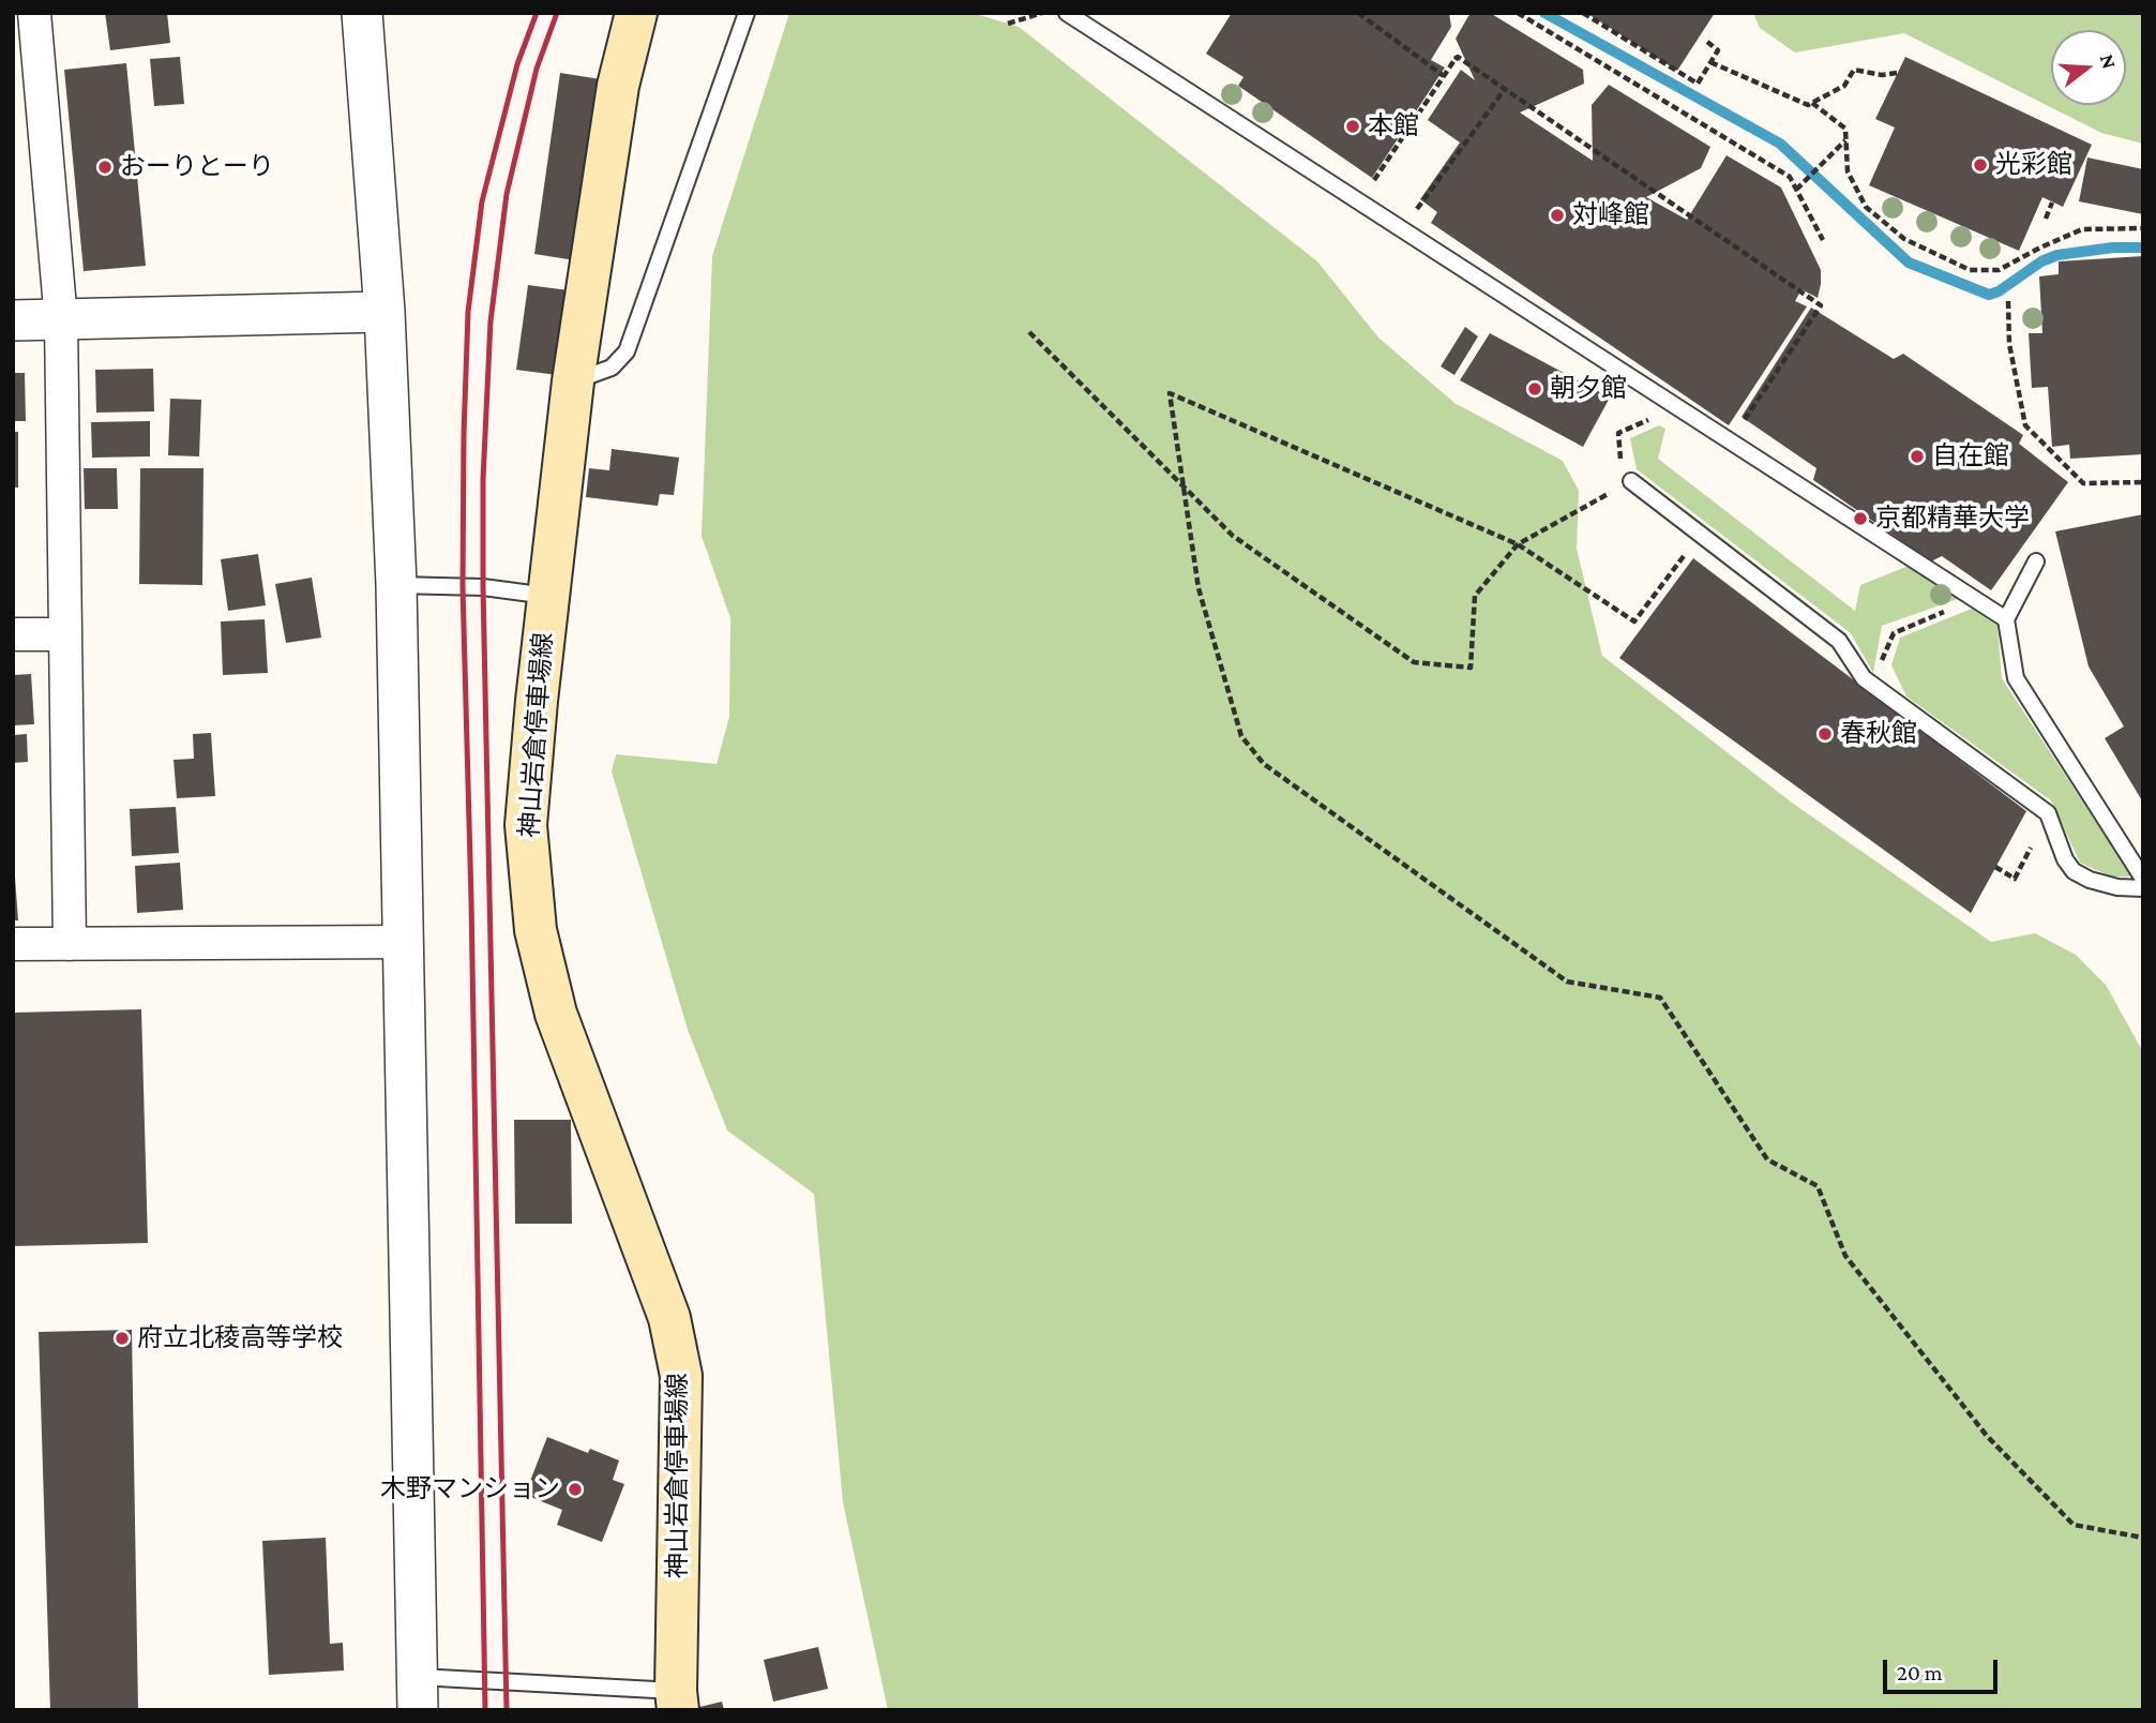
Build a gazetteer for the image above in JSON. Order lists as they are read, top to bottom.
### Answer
{
  "streets": {
    "main road": ["神山岩倉停車場線"]
  },
  "places": [
    "本館",
    "光彩館",
    "おーりとーり",
    "対峰館",
    "朝夕館",
    "自在館",
    "京都精華大学",
    "春秋館",
    "府立北稜高等学校",
    "木野マンション"
  ],
  "scale_bar": "20 m",
  "north": "right"
}
